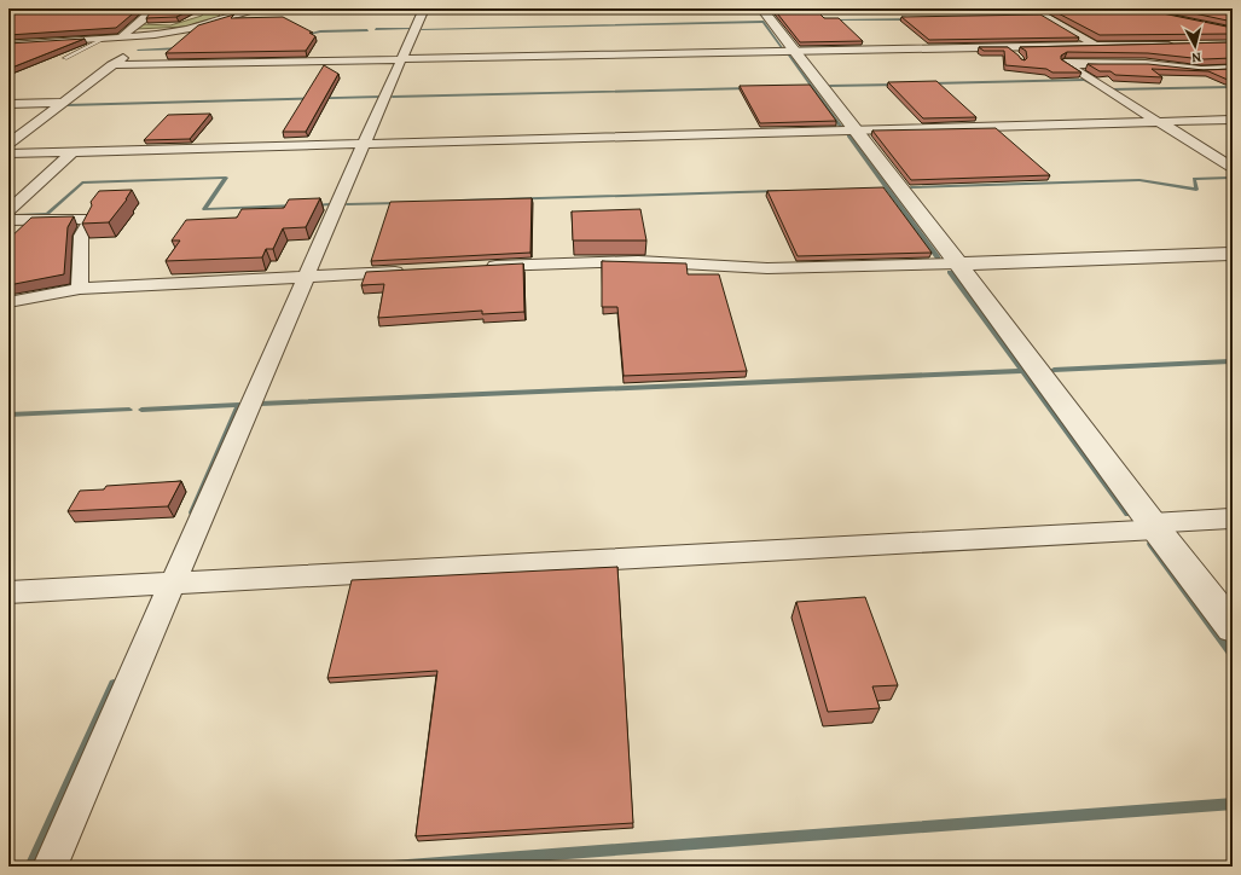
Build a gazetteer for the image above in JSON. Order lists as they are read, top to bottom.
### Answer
{
  "north": "bottom"
}
